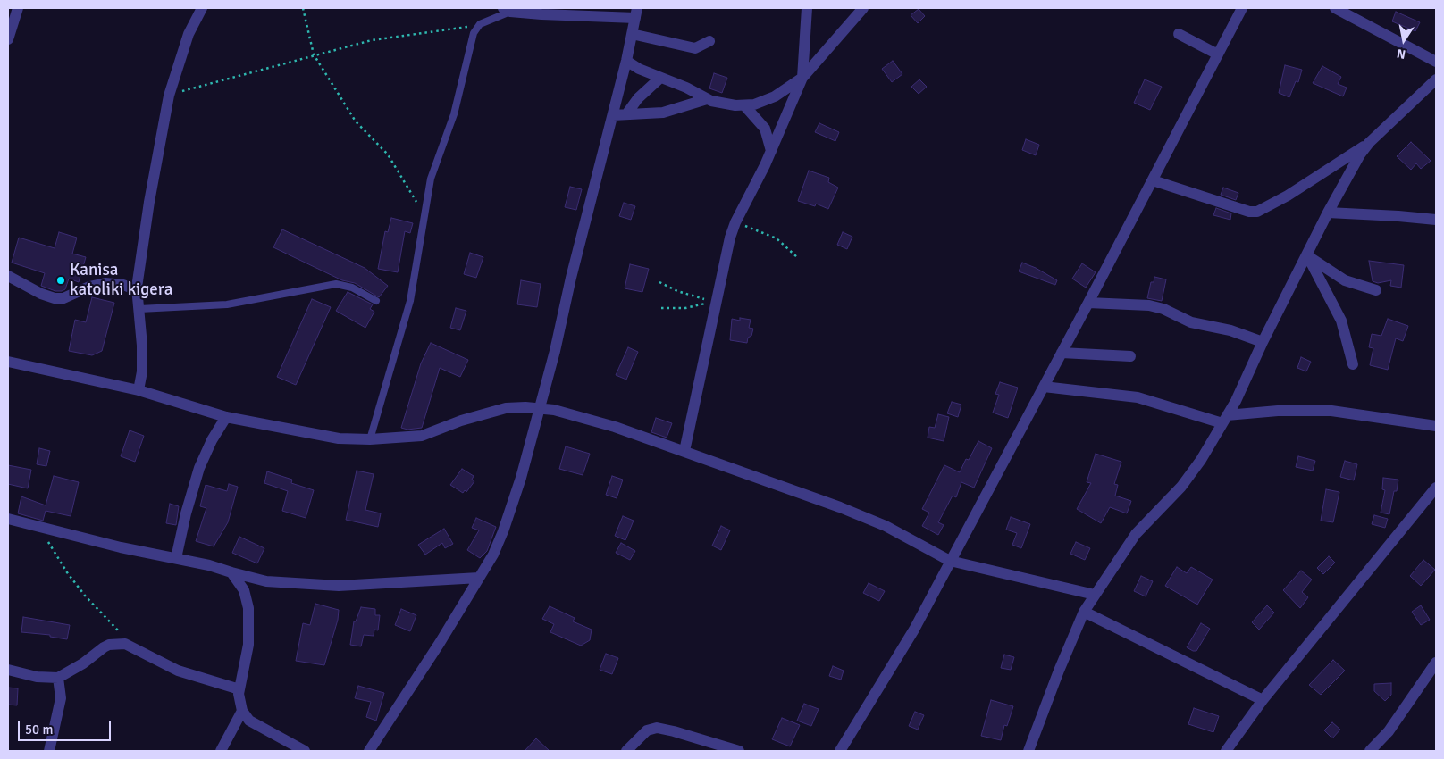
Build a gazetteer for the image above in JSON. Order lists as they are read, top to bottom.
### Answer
{
  "places": ["Kanisa katoliki kigera"],
  "scale_bar": "50 m",
  "north": "bottom"
}
